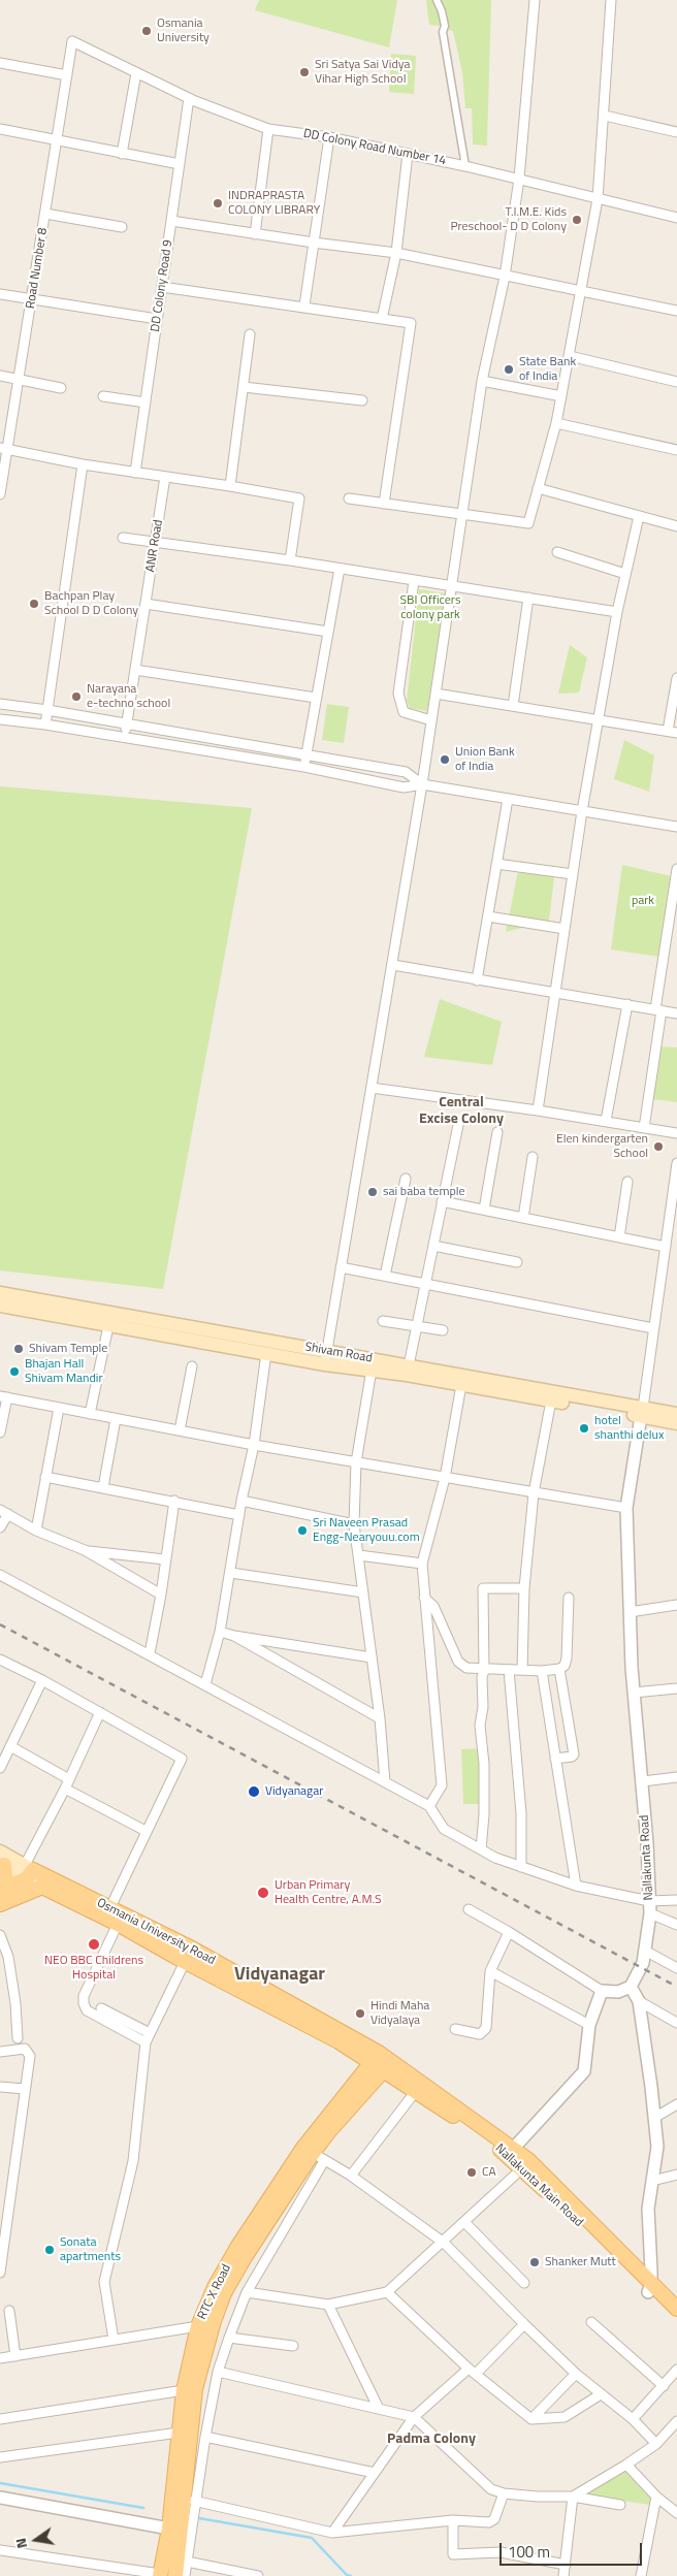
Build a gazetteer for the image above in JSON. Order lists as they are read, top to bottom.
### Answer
{
  "streets": {
    "main road": [
      "Shivam Road",
      "Osmania University Road",
      "Nallakunta Main Road",
      "RTC X Road"
    ],
    "street": [
      "DD Colony Road Number 14",
      "Road Number 8",
      "DD Colony Road 9",
      "ANR Road",
      "Nallakunta Road"
    ]
  },
  "crossings": [
    ["DD Colony Road Number 14", "Road Number 8"],
    ["DD Colony Road Number 14", "DD Colony Road 9"],
    ["Shivam Road", "Nallakunta Road"],
    ["Osmania University Road", "Nallakunta Main Road"],
    ["Osmania University Road", "RTC X Road"],
    ["Nallakunta Main Road", "RTC X Road"]
  ],
  "districts": ["Central Excise Colony", "Vidyanagar", "Padma Colony"],
  "parks": ["SBI Officers colony park", "park"],
  "places": [
    "Osmania University",
    "Sri Satya Sai Vidya Vihar High School",
    "INDRAPRASTA COLONY LIBRARY",
    "T.I.M.E. Kids Preschool- D D Colony",
    "State Bank of India",
    "Bachpan Play School D D Colony",
    "Narayana e-techno school",
    "Union Bank of India",
    "Elen kindergarten School",
    "sai baba temple",
    "Shivam Temple",
    "Bhajan Hall Shivam Mandir",
    "hotel shanthi delux",
    "Sri Naveen Prasad Engg-Nearyouu.com",
    "Vidyanagar",
    "Urban Primary Health Centre, A.M.S",
    "NEO BBC Childrens Hospital",
    "Hindi Maha Vidyalaya",
    "CA",
    "Sonata apartments",
    "Shanker Mutt"
  ],
  "scale_bar": "100 m",
  "north": "left"
}
